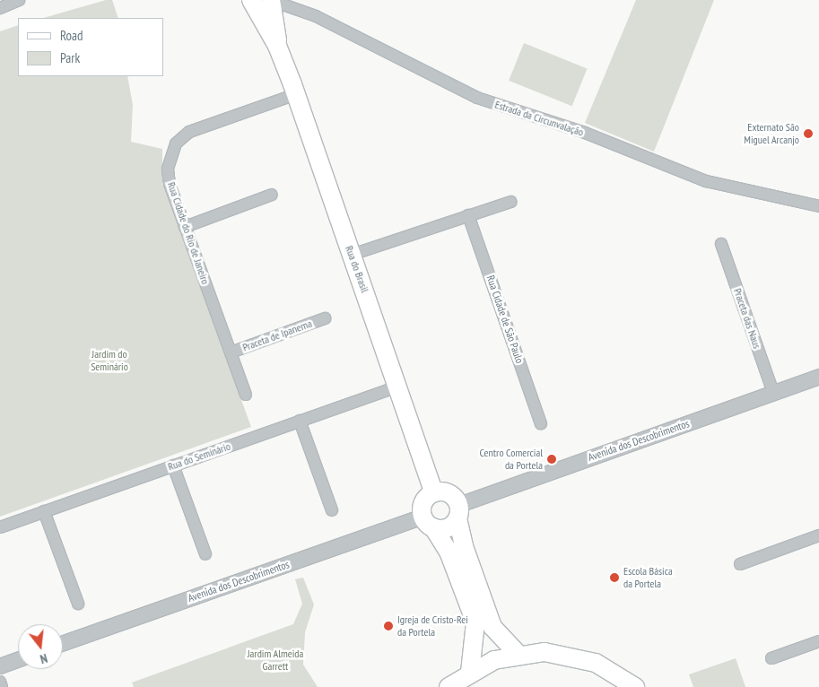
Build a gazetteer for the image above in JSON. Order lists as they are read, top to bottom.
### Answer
{
  "streets": {
    "main road": ["Rua do Brasil"],
    "street": [
      "Estrada da Circunvalação",
      "Rua Cidade do Rio de Janeiro",
      "Praceta das Naus",
      "Rua Cidade de São Paulo",
      "Praceta de Ipanema",
      "Avenida dos Descobrimentos",
      "Rua do Seminário"
    ]
  },
  "crossings": [
    ["Estrada da Circunvalação", "Rua do Brasil"],
    ["Rua Cidade do Rio de Janeiro", "Rua do Brasil"],
    ["Rua Cidade do Rio de Janeiro", "Praceta de Ipanema"],
    ["Rua do Brasil", "Avenida dos Descobrimentos"],
    ["Rua do Brasil", "Rua do Seminário"],
    ["Praceta das Naus", "Avenida dos Descobrimentos"]
  ],
  "parks": ["Jardim do Seminário", "Jardim Almeida Garrett"],
  "places": [
    "Externato São Miguel Arcanjo",
    "Centro Comercial da Portela",
    "Escola Básica da Portela",
    "Igreja de Cristo-Rei da Portela"
  ],
  "legend": ["Road", "Park"],
  "north": "bottom"
}
